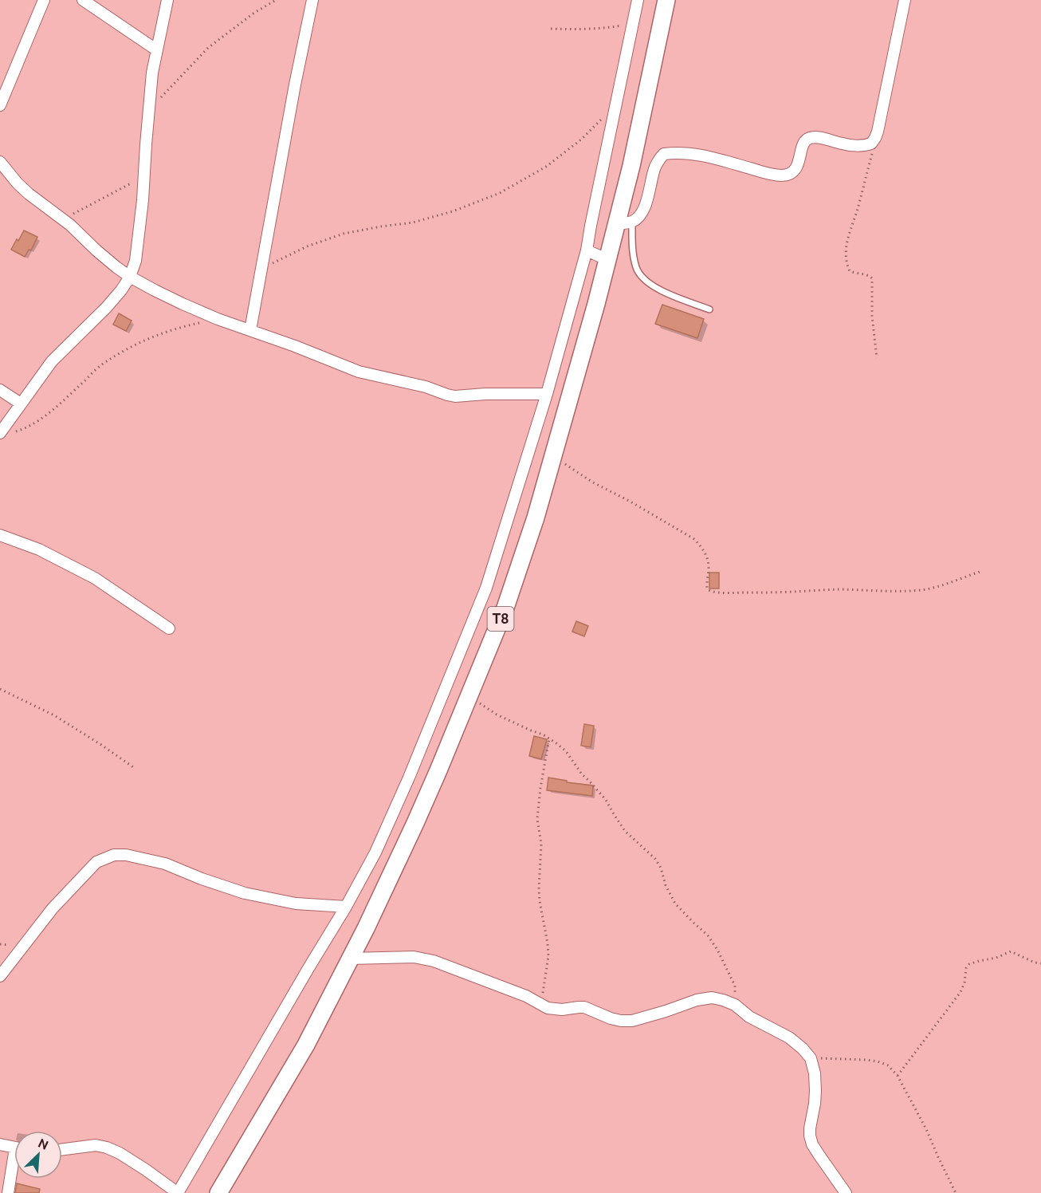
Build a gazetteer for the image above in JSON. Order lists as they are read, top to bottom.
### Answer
{
  "streets": {
    "main road": ["T8"]
  },
  "north": "top right"
}
